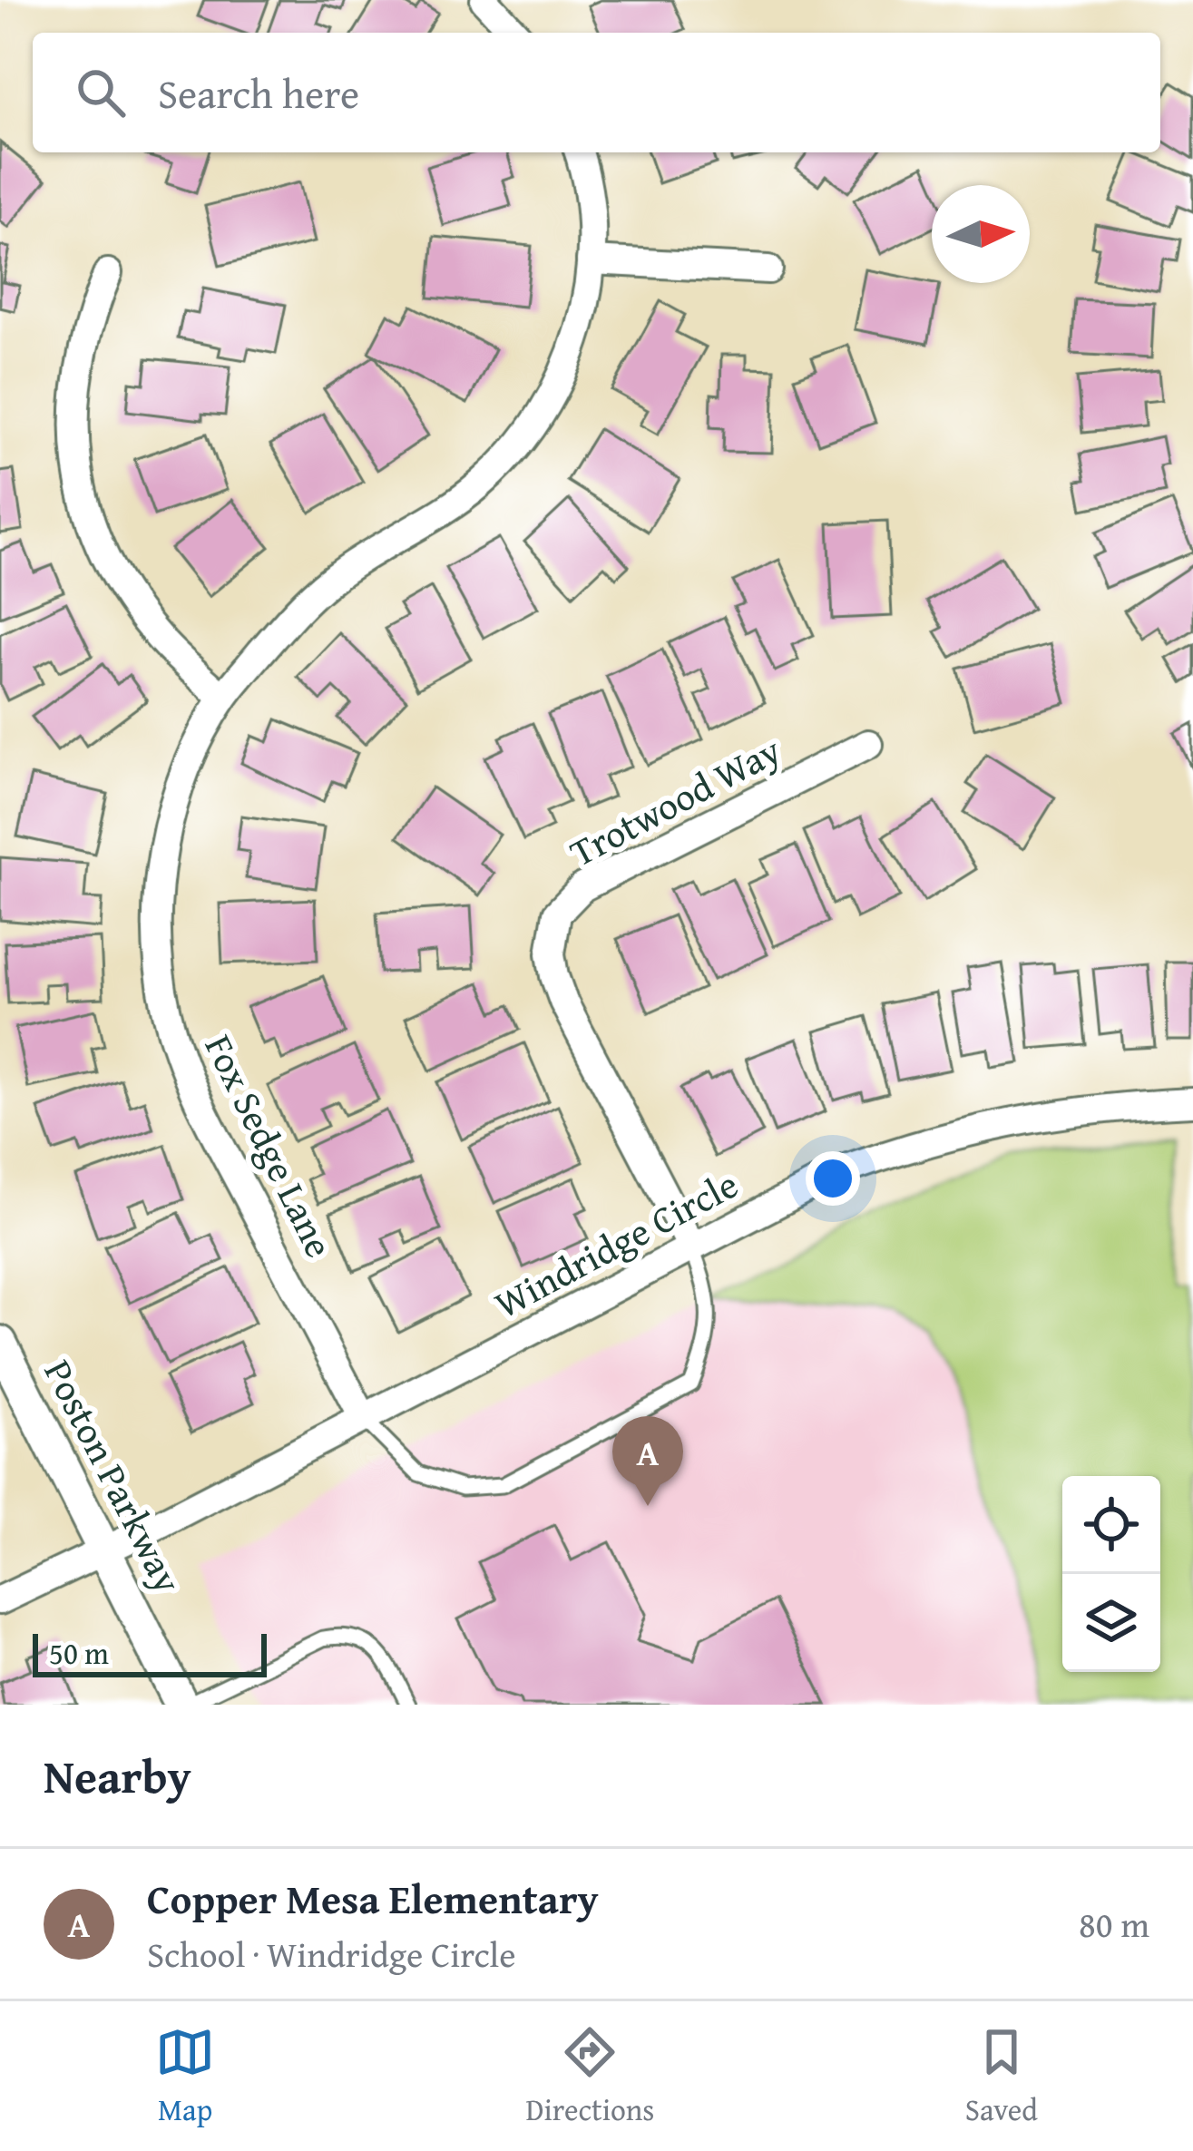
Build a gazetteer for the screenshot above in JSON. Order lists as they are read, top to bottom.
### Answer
{
  "streets": {
    "street": [
      "Trotwood Way",
      "Fox Sedge Lane",
      "Windridge Circle",
      "Poston Parkway"
    ]
  },
  "crossings": [
    ["Trotwood Way", "Windridge Circle"],
    ["Fox Sedge Lane", "Windridge Circle"],
    ["Windridge Circle", "Poston Parkway"]
  ],
  "scale_bar": "50 m",
  "north": "right",
  "page": {
    "search": "Search here",
    "pins": "A",
    "scale": "50 m",
    "heading": "Nearby",
    "list": [
      {
        "mark": "A",
        "name": "Copper Mesa Elementary",
        "note": "School · Windridge Circle",
        "value": "80 m"
      }
    ],
    "nav": ["Map", "Directions", "Saved"]
  }
}
